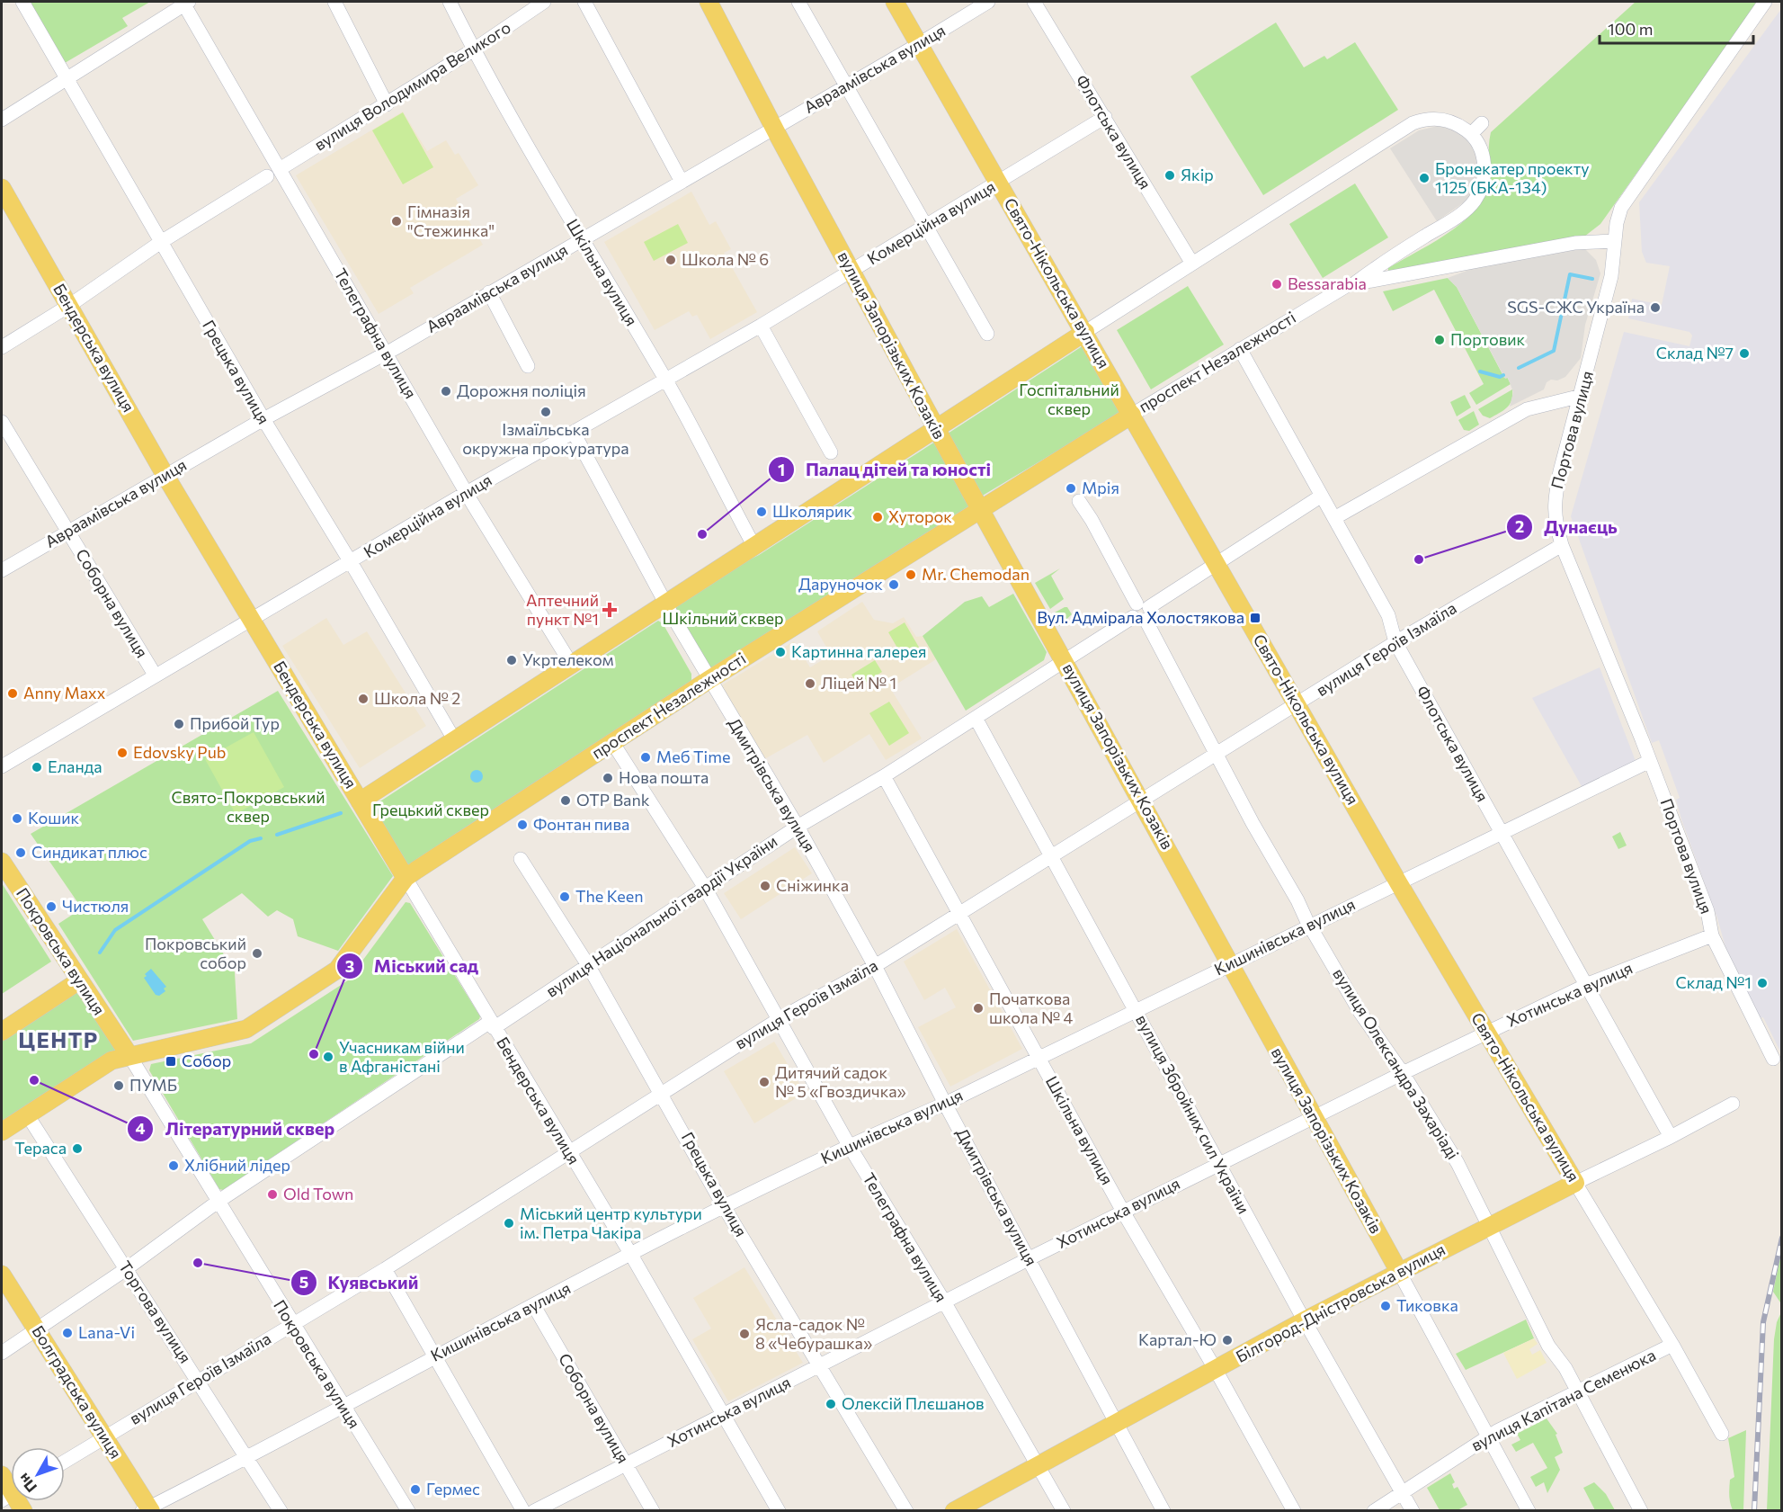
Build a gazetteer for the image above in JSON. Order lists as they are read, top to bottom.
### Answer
{
  "streets": {
    "main road": [
      "Свято-Нікольська вулиця",
      "вулиця Запорізьких Козаків",
      "Бендерська вулиця",
      "проспект Незалежності",
      "Покровська вулиця",
      "Білгород-Дністровська вулиця",
      "Болградська вулиця"
    ],
    "street": [
      "Авраамівська вулиця",
      "вулиця Володимира Великого",
      "Флотська вулиця",
      "Комерційна вулиця",
      "Шкільна вулиця",
      "Телеграфна вулиця",
      "Грецька вулиця",
      "Портова вулиця",
      "Соборна вулиця",
      "вулиця Героїв Ізмаїла",
      "Дмитрівська вулиця",
      "вулиця Національної гвардії України",
      "Кишинівська вулиця",
      "Хотинська вулиця",
      "вулиця Олександра Захаріаді",
      "вулиця Збройних сил України",
      "Торгова вулиця",
      "вулиця Капітана Семенюка"
    ]
  },
  "crossings": [
    ["Авраамівська вулиця", "Шкільна вулиця"],
    ["Авраамівська вулиця", "Свято-Нікольська вулиця"],
    ["Авраамівська вулиця", "Телеграфна вулиця"],
    ["Авраамівська вулиця", "вулиця Запорізьких Козаків"],
    ["Авраамівська вулиця", "Бендерська вулиця"],
    ["Авраамівська вулиця", "Грецька вулиця"],
    ["Авраамівська вулиця", "Соборна вулиця"],
    ["вулиця Володимира Великого", "Шкільна вулиця"],
    ["вулиця Володимира Великого", "Телеграфна вулиця"],
    ["Флотська вулиця", "Комерційна вулиця"],
    ["Флотська вулиця", "проспект Незалежності"],
    ["Флотська вулиця", "вулиця Героїв Ізмаїла"],
    ["Флотська вулиця", "вулиця Національної гвардії України"],
    ["Флотська вулиця", "Кишинівська вулиця"],
    ["Флотська вулиця", "Хотинська вулиця"],
    ["Флотська вулиця", "Білгород-Дністровська вулиця"],
    ["Комерційна вулиця", "Шкільна вулиця"],
    ["Комерційна вулиця", "Свято-Нікольська вулиця"],
    ["Комерційна вулиця", "Телеграфна вулиця"],
    ["Комерційна вулиця", "вулиця Запорізьких Козаків"],
    ["Комерційна вулиця", "Бендерська вулиця"],
    ["Комерційна вулиця", "Грецька вулиця"],
    ["Комерційна вулиця", "Соборна вулиця"],
    ["Комерційна вулиця", "Дмитрівська вулиця"],
    ["Шкільна вулиця", "вулиця Героїв Ізмаїла"],
    ["Шкільна вулиця", "вулиця Національної гвардії України"],
    ["Шкільна вулиця", "Кишинівська вулиця"],
    ["Шкільна вулиця", "Хотинська вулиця"],
    ["Шкільна вулиця", "Білгород-Дністровська вулиця"],
    ["Свято-Нікольська вулиця", "проспект Незалежності"],
    ["Свято-Нікольська вулиця", "вулиця Героїв Ізмаїла"],
    ["Свято-Нікольська вулиця", "вулиця Національної гвардії України"],
    ["Свято-Нікольська вулиця", "Кишинівська вулиця"],
    ["Свято-Нікольська вулиця", "Хотинська вулиця"],
    ["Свято-Нікольська вулиця", "Білгород-Дністровська вулиця"],
    ["Свято-Нікольська вулиця", "вулиця Капітана Семенюка"],
    ["Телеграфна вулиця", "проспект Незалежності"],
    ["Телеграфна вулиця", "вулиця Героїв Ізмаїла"],
    ["Телеграфна вулиця", "вулиця Національної гвардії України"],
    ["Телеграфна вулиця", "Кишинівська вулиця"],
    ["Телеграфна вулиця", "Хотинська вулиця"],
    ["Телеграфна вулиця", "Білгород-Дністровська вулиця"],
    ["вулиця Запорізьких Козаків", "проспект Незалежності"],
    ["вулиця Запорізьких Козаків", "вулиця Героїв Ізмаїла"],
    ["вулиця Запорізьких Козаків", "вулиця Національної гвардії України"],
    ["вулиця Запорізьких Козаків", "Кишинівська вулиця"],
    ["вулиця Запорізьких Козаків", "Хотинська вулиця"],
    ["вулиця Запорізьких Козаків", "Білгород-Дністровська вулиця"],
    ["вулиця Запорізьких Козаків", "вулиця Капітана Семенюка"],
    ["Бендерська вулиця", "проспект Незалежності"],
    ["Бендерська вулиця", "вулиця Героїв Ізмаїла"],
    ["Бендерська вулиця", "вулиця Національної гвардії України"],
    ["Бендерська вулиця", "Кишинівська вулиця"],
    ["Бендерська вулиця", "Хотинська вулиця"],
    ["проспект Незалежності", "Портова вулиця"],
    ["проспект Незалежності", "Дмитрівська вулиця"],
    ["проспект Незалежності", "Покровська вулиця"],
    ["проспект Незалежності", "Торгова вулиця"],
    ["Грецька вулиця", "вулиця Героїв Ізмаїла"],
    ["Грецька вулиця", "вулиця Національної гвардії України"],
    ["Грецька вулиця", "Кишинівська вулиця"],
    ["Грецька вулиця", "Хотинська вулиця"],
    ["Портова вулиця", "вулиця Героїв Ізмаїла"],
    ["Портова вулиця", "Кишинівська вулиця"],
    ["Портова вулиця", "Хотинська вулиця"],
    ["Соборна вулиця", "Кишинівська вулиця"],
    ["Соборна вулиця", "Хотинська вулиця"],
    ["вулиця Героїв Ізмаїла", "Дмитрівська вулиця"],
    ["вулиця Героїв Ізмаїла", "Покровська вулиця"],
    ["вулиця Героїв Ізмаїла", "вулиця Олександра Захаріаді"],
    ["вулиця Героїв Ізмаїла", "вулиця Збройних сил України"],
    ["вулиця Героїв Ізмаїла", "Торгова вулиця"],
    ["вулиця Героїв Ізмаїла", "Болградська вулиця"],
    ["Дмитрівська вулиця", "вулиця Національної гвардії України"],
    ["Дмитрівська вулиця", "Кишинівська вулиця"],
    ["Дмитрівська вулиця", "Хотинська вулиця"],
    ["Дмитрівська вулиця", "Білгород-Дністровська вулиця"],
    ["вулиця Національної гвардії України", "Покровська вулиця"],
    ["вулиця Національної гвардії України", "вулиця Олександра Захаріаді"],
    ["вулиця Національної гвардії України", "вулиця Збройних сил України"],
    ["вулиця Національної гвардії України", "Торгова вулиця"],
    ["вулиця Національної гвардії України", "Болградська вулиця"],
    ["Кишинівська вулиця", "Покровська вулиця"],
    ["Кишинівська вулиця", "вулиця Олександра Захаріаді"],
    ["Кишинівська вулиця", "вулиця Збройних сил України"],
    ["Кишинівська вулиця", "Торгова вулиця"],
    ["Кишинівська вулиця", "Болградська вулиця"],
    ["Хотинська вулиця", "вулиця Олександра Захаріаді"],
    ["Хотинська вулиця", "вулиця Збройних сил України"],
    ["вулиця Олександра Захаріаді", "Білгород-Дністровська вулиця"],
    ["вулиця Олександра Захаріаді", "вулиця Капітана Семенюка"],
    ["вулиця Збройних сил України", "Білгород-Дністровська вулиця"],
    ["вулиця Збройних сил України", "вулиця Капітана Семенюка"]
  ],
  "districts": ["ЦЕНТР"],
  "parks": [
    "Госпітальний сквер",
    "Шкільний сквер",
    "Свято-Покровський сквер",
    "Грецький сквер"
  ],
  "places": {
    "other": [
      "Якір",
      "Бронекатер проекту 1125 (БКА-134)",
      "Гімназія \"Стежинка\"",
      "Школа № 6",
      "Bessarabia",
      "SGS‑СЖС Україна",
      "Портовик",
      "Склад №7",
      "Дорожня поліція",
      "Ізмаїльська окружна прокуратура",
      "Мрія",
      "Школярик",
      "Хуторок",
      "Палац дітей та юності",
      "Дунаєць",
      "Mr. Chemodan",
      "Даруночок",
      "Картинна галерея",
      "Укртелеком",
      "Ліцей № 1",
      "Anny Maxx",
      "Школа № 2",
      "Прибой Тур",
      "Edovsky Pub",
      "Меб Time",
      "Еланда",
      "Нова пошта",
      "OTP Bank",
      "Кошик",
      "Фонтан пива",
      "Синдикат плюс",
      "Сніжинка",
      "The Keen",
      "Чистюля",
      "Покровський собор",
      "Склад №1",
      "Початкова школа № 4",
      "Міський сад",
      "Учасникам війни в Афганістані",
      "Літературний сквер",
      "Дитячий садок № 5 «Гвоздичка»",
      "ПУМБ",
      "Тераса",
      "Хлібний лідер",
      "Old Town",
      "Міський центр культури ім. Петра Чакіра",
      "Куявський",
      "Тиковка",
      "Lana-Vi",
      "Ясла-садок № 8 «Чебурашка»",
      "Картал-Ю",
      "Олексій Плєшанов",
      "Гермес"
    ],
    "health": ["Аптечний пункт №1"],
    "transit": ["Вул. Адмірала Холостякова", "Собор"]
  },
  "scale_bar": "100 m",
  "north": "bottom left"
}
